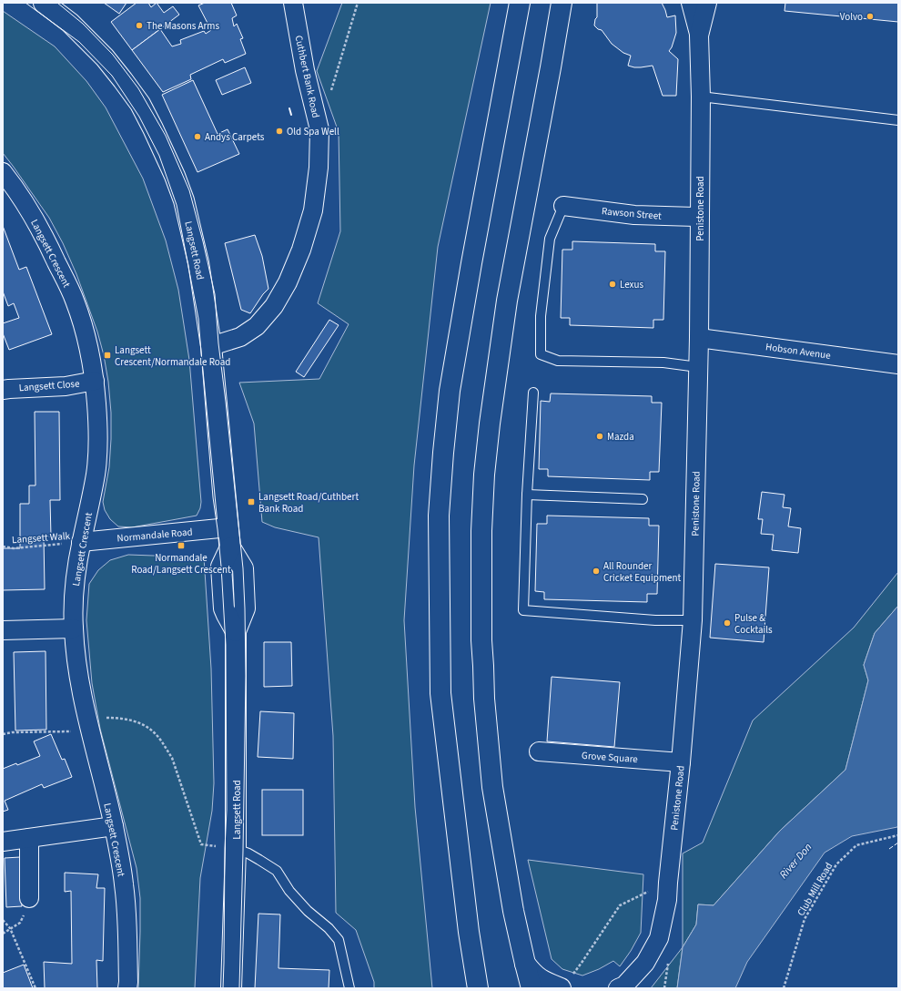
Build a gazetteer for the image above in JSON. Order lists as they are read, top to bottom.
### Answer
{
  "streets": {
    "main road": ["Langsett Road"],
    "street": [
      "Cuthbert Bank Road",
      "Penistone Road",
      "Rawson Street",
      "Langsett Crescent",
      "Hobson Avenue",
      "Langsett Close",
      "Normandale Road",
      "Grove Square"
    ],
    "path": ["Langsett Walk", "Club Mill Road"]
  },
  "crossings": [
    ["Cuthbert Bank Road", "Langsett Road"],
    ["Penistone Road", "Rawson Street"],
    ["Penistone Road", "Hobson Avenue"],
    ["Penistone Road", "Grove Square"],
    ["Langsett Road", "Normandale Road"],
    ["Langsett Crescent", "Langsett Close"],
    ["Langsett Crescent", "Normandale Road"],
    ["Langsett Crescent", "Langsett Walk"],
    ["Normandale Road", "Langsett Walk"]
  ],
  "water": ["River Don"],
  "places": {
    "other": [
      "Volvo",
      "The Masons Arms",
      "Old Spa Well",
      "Andys Carpets",
      "Lexus",
      "Mazda",
      "All Rounder Cricket Equipment",
      "Pulse & Cocktails"
    ],
    "transit": ["Langsett Crescent/Normandale Road", "Langsett Road/Cuthbert Bank Road", "Normandale Road/Langsett Crescent"]
  }
}
